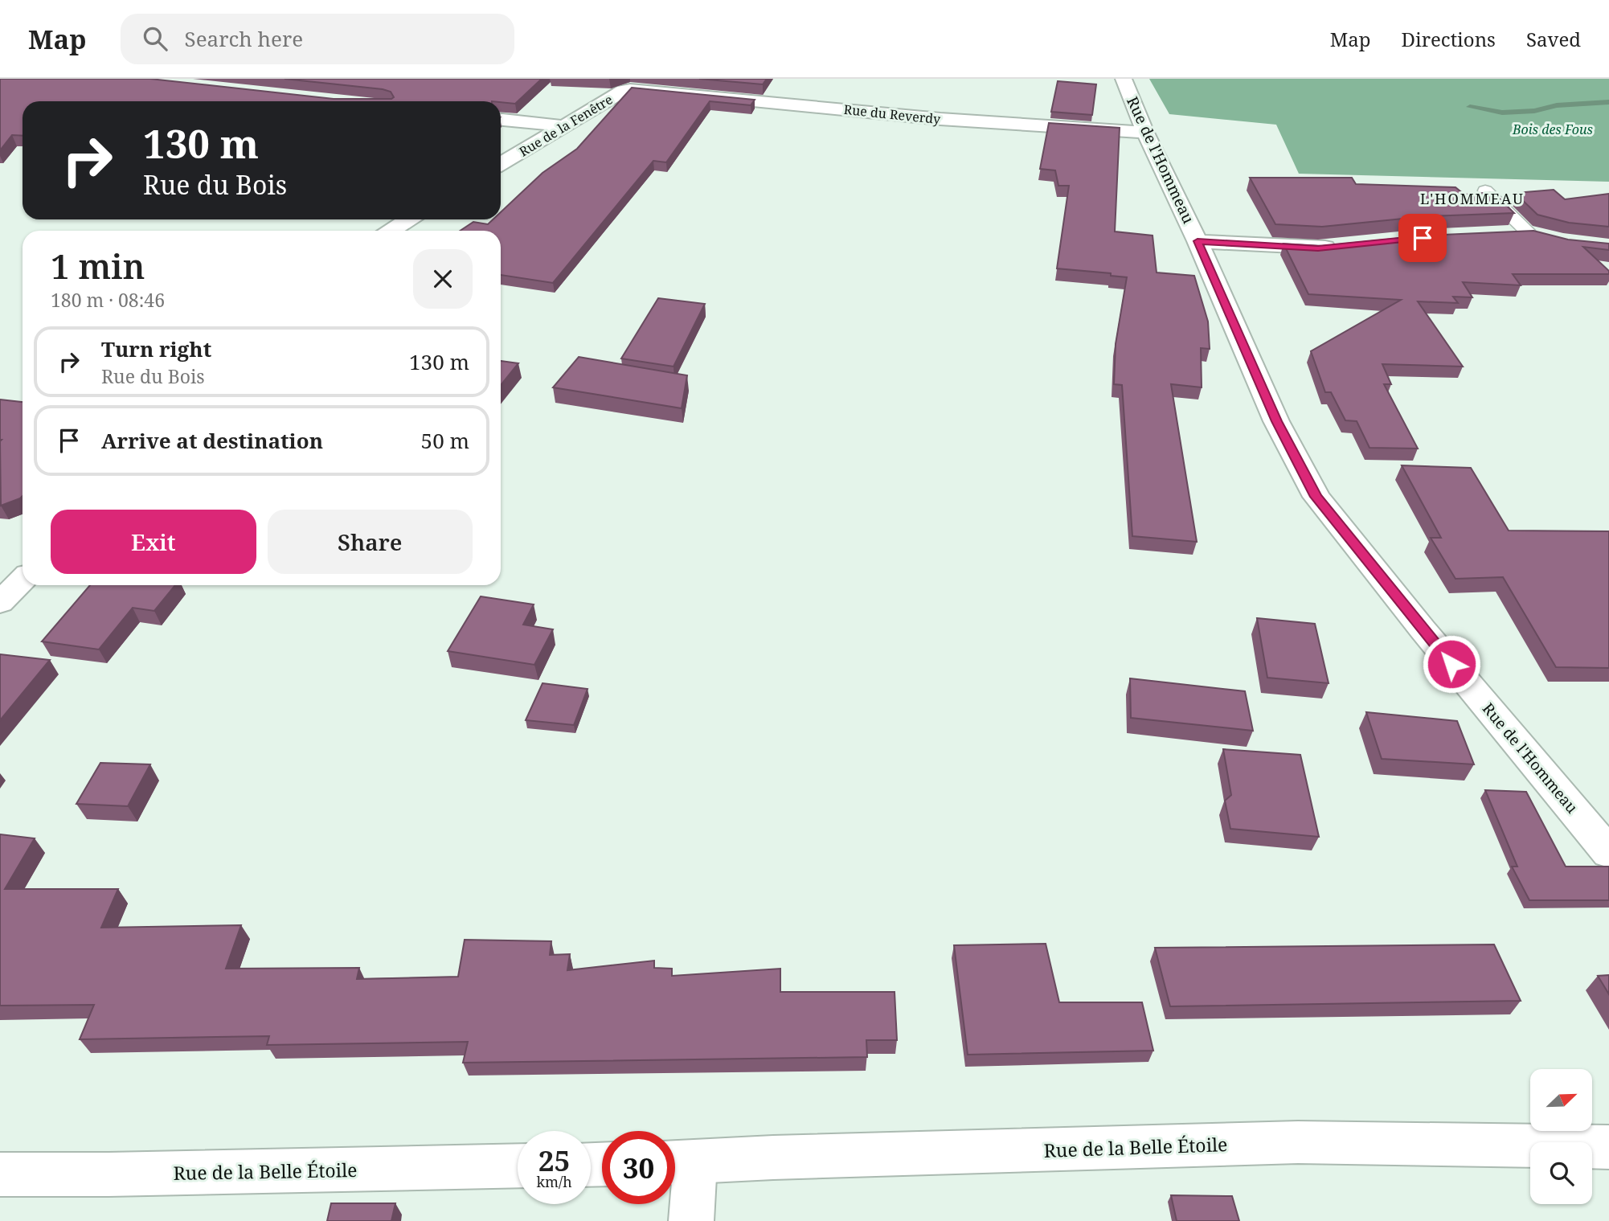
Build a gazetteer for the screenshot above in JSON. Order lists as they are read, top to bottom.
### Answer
{
  "streets": {
    "street": [
      "Rue du Reverdy",
      "Rue de la Fenêtre",
      "Rue de l'Hommeau",
      "Rue de la Belle Étoile"
    ]
  },
  "crossings": [
    ["Rue du Reverdy", "Rue de la Fenêtre"],
    ["Rue du Reverdy", "Rue de l'Hommeau"]
  ],
  "districts": ["L'HOMMEAU"],
  "parks": ["Bois des Fous"],
  "north": "top right",
  "page": {
    "header": "Map",
    "search": "Search here",
    "nav": ["Map", "Directions", "Saved"],
    "turn": ["130 m", "Rue du Bois"],
    "heading": ["1 min", "180 m · 08:46"],
    "list": [
      {
        "name": "Turn right",
        "note": "Rue du Bois",
        "value": "130 m"
      },
      {
        "name": "Arrive at destination",
        "value": "50 m"
      }
    ],
    "buttons": ["Exit", "Share"],
    "speed": "25 km/h",
    "limit": "30"
  }
}
